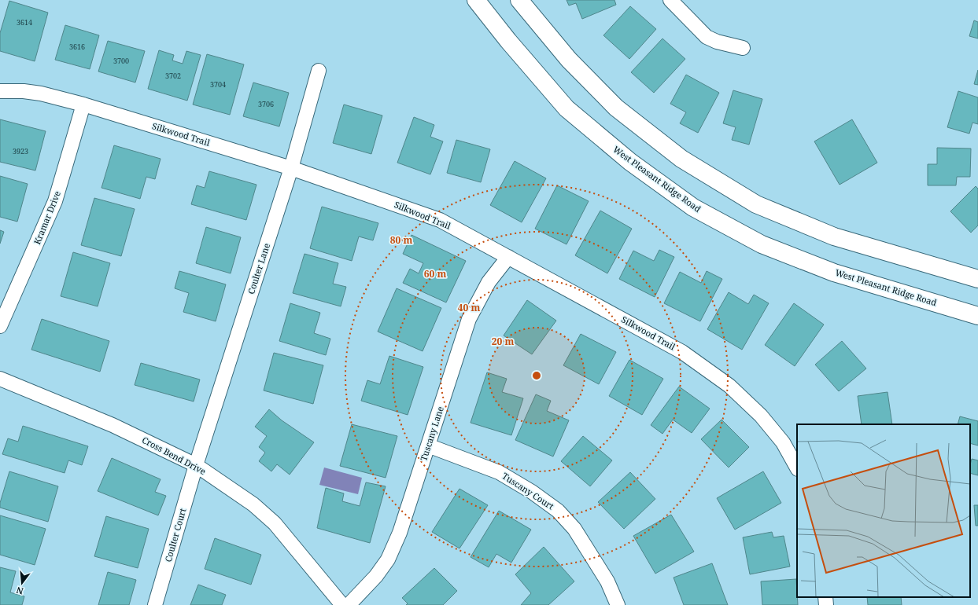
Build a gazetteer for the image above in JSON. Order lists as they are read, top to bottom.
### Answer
{
  "streets": {
    "main road": ["West Pleasant Ridge Road"],
    "street": [
      "Silkwood Trail",
      "Kramar Drive",
      "Coulter Lane",
      "Tuscany Lane",
      "Cross Bend Drive",
      "Tuscany Court",
      "Coulter Court"
    ]
  },
  "crossings": [
    ["Silkwood Trail", "Kramar Drive"],
    ["Silkwood Trail", "Coulter Lane"],
    ["Silkwood Trail", "Tuscany Lane"],
    ["Coulter Lane", "Cross Bend Drive"],
    ["Coulter Lane", "Coulter Court"],
    ["Tuscany Lane", "Tuscany Court"],
    ["Cross Bend Drive", "Coulter Court"]
  ],
  "house_numbers": [
    "3614",
    "3616",
    "3700",
    "3702",
    "3704",
    "3706",
    "3923"
  ],
  "north": "bottom",
  "rings": [
    "80 m",
    "60 m",
    "40 m",
    "20 m"
  ]
}
